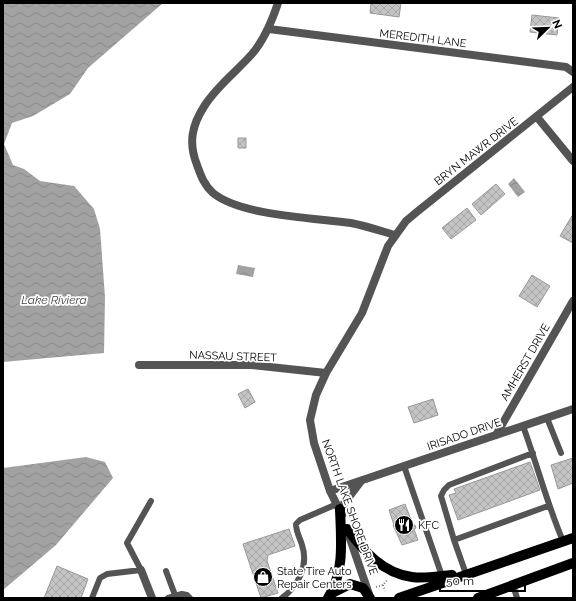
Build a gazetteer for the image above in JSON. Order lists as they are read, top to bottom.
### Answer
{
  "streets": {
    "street": [
      "MEREDITH LANE",
      "BRYN MAWR DRIVE",
      "NASSAU STREET",
      "AMHERST DRIVE",
      "IRISADO DRIVE",
      "NORTH LAKE SHORE DRIVE"
    ]
  },
  "crossings": [
    ["BRYN MAWR DRIVE", "NORTH LAKE SHORE DRIVE"],
    ["NASSAU STREET", "NORTH LAKE SHORE DRIVE"],
    ["AMHERST DRIVE", "IRISADO DRIVE"],
    ["IRISADO DRIVE", "NORTH LAKE SHORE DRIVE"]
  ],
  "water": ["Lake Riviera"],
  "places": {
    "restaurant": ["KFC"],
    "shop": ["State Tire Auto Repair Centers"]
  },
  "scale_bar": "50 m",
  "north": "top right"
}
